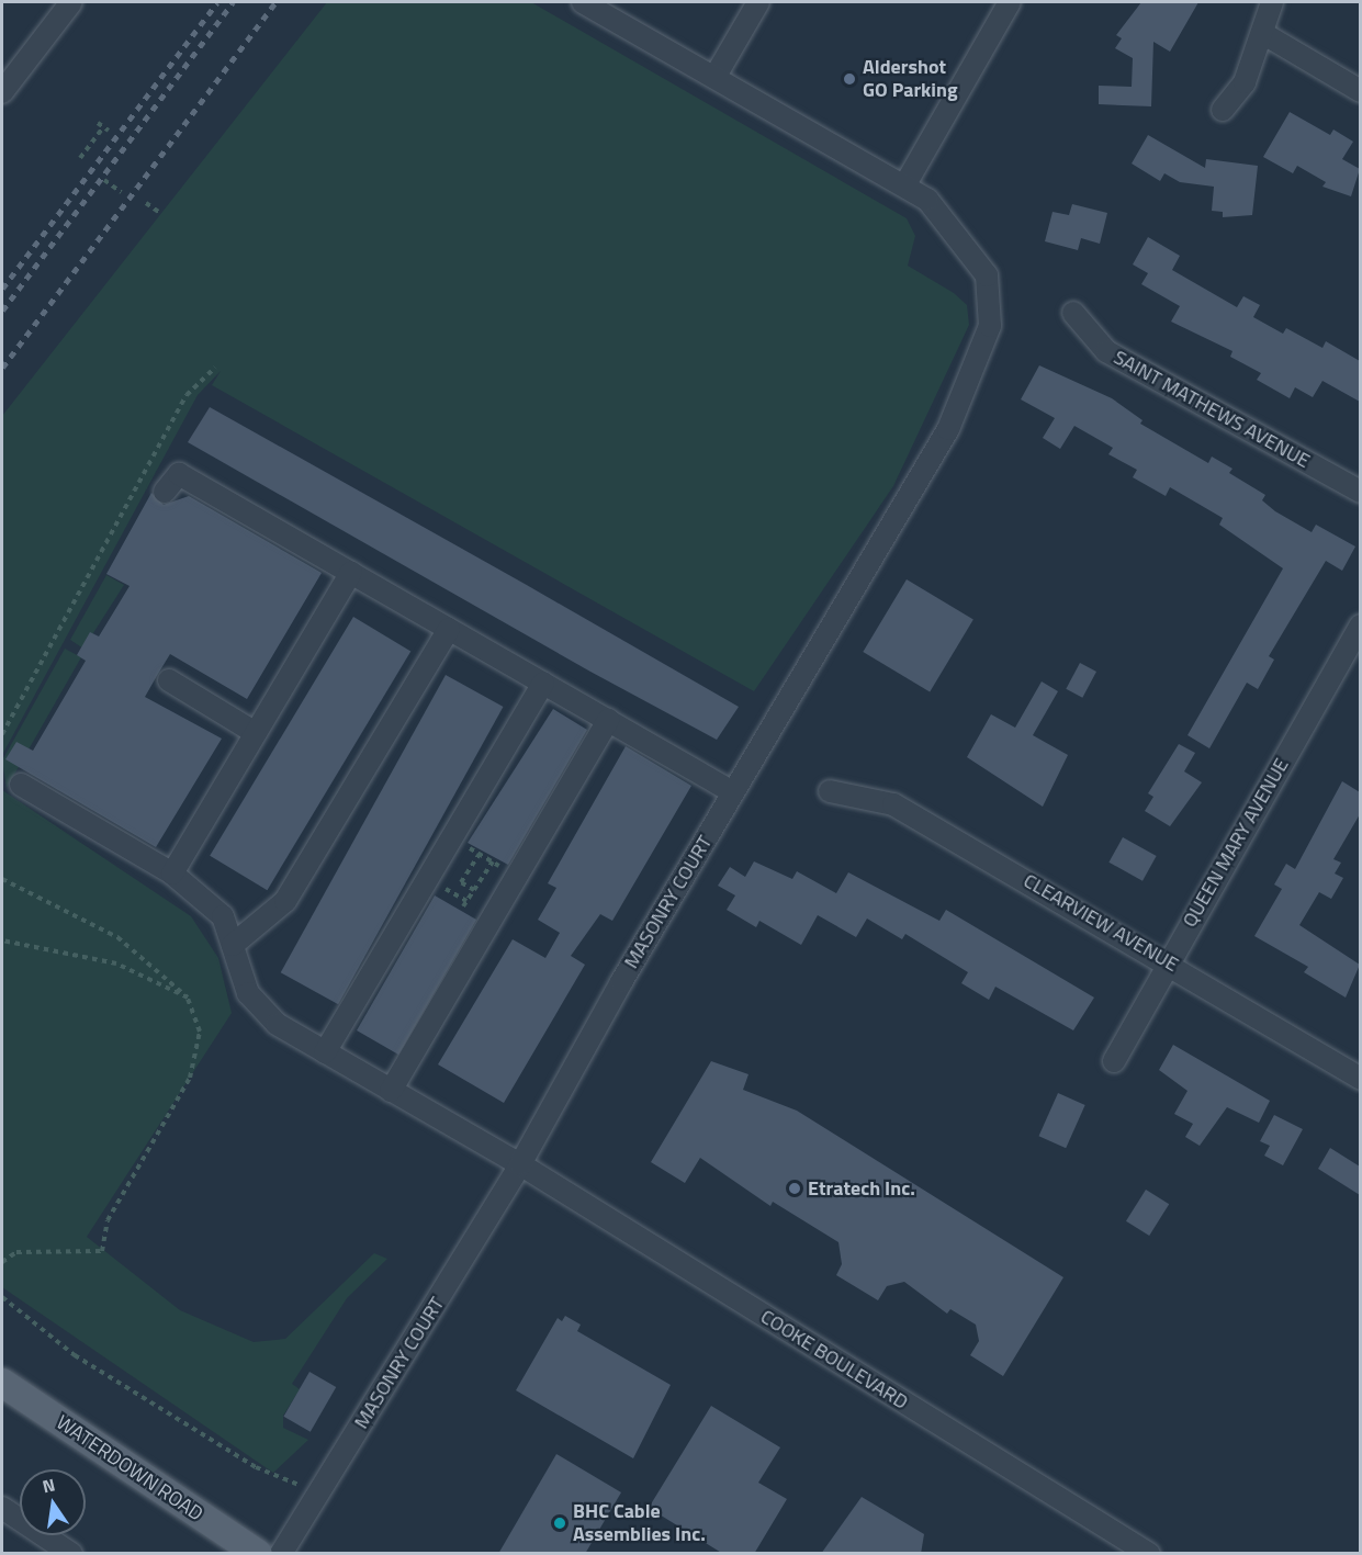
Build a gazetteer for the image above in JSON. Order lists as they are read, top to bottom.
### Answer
{
  "streets": {
    "main road": ["WATERDOWN ROAD"],
    "street": [
      "SAINT MATHEWS AVENUE",
      "QUEEN MARY AVENUE",
      "MASONRY COURT",
      "CLEARVIEW AVENUE",
      "COOKE BOULEVARD"
    ]
  },
  "crossings": [
    ["QUEEN MARY AVENUE", "CLEARVIEW AVENUE"],
    ["MASONRY COURT", "COOKE BOULEVARD"]
  ],
  "places": ["Aldershot GO Parking", "Etratech Inc.", "BHC Cable Assemblies Inc."],
  "north": "top"
}
